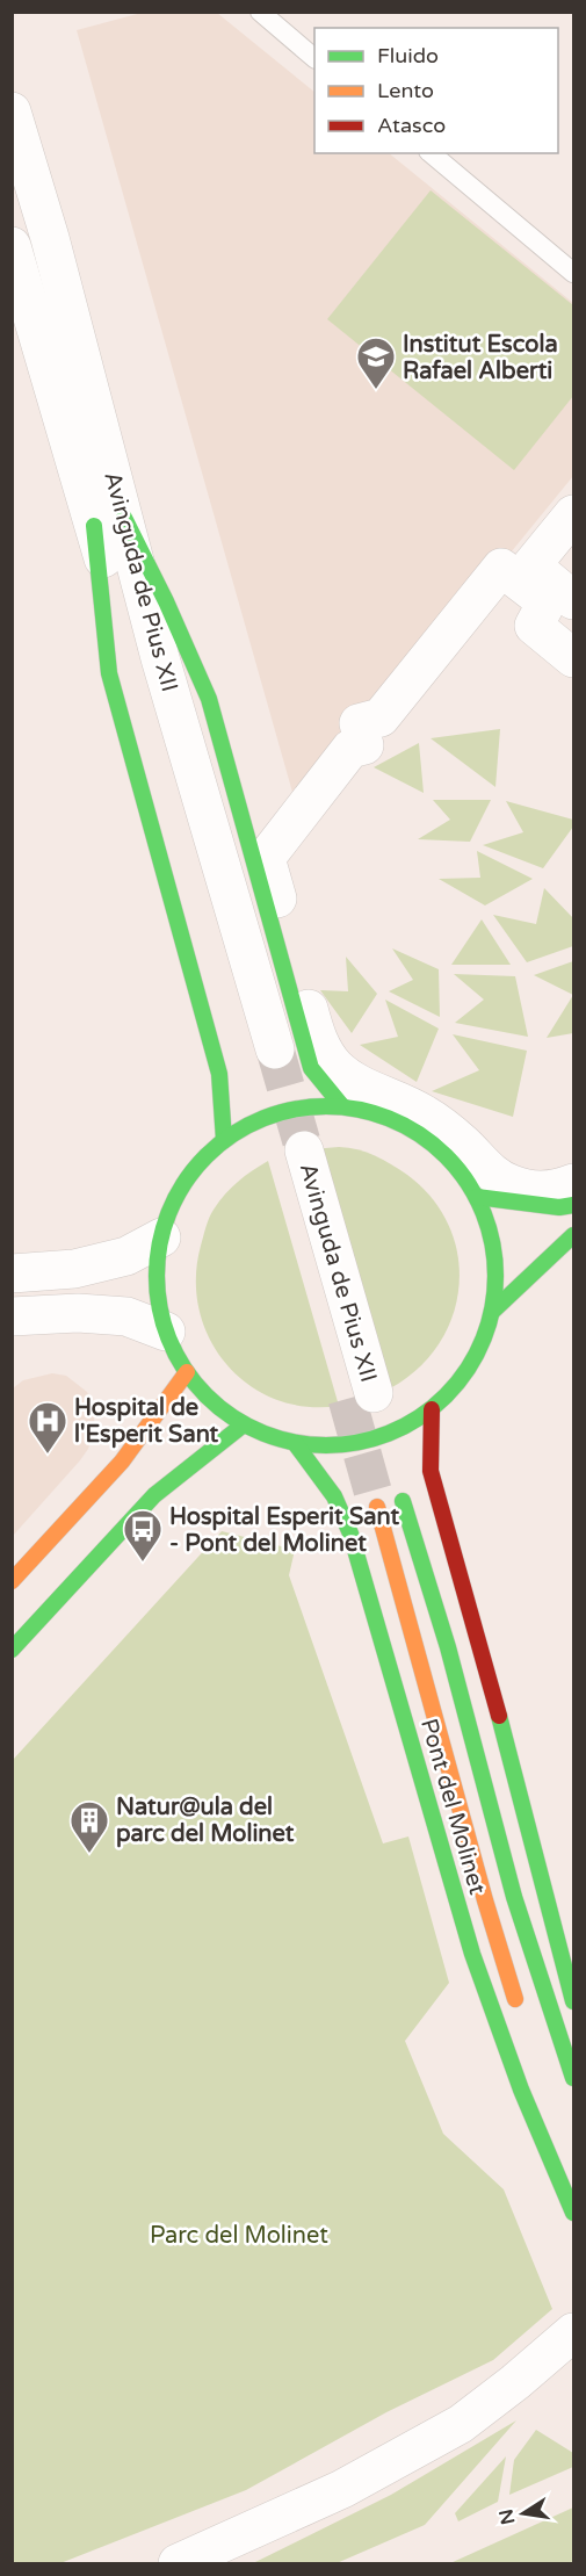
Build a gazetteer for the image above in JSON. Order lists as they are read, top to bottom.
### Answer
{
  "streets": {
    "street": ["Avinguda de Pius XII", "Pont del Molinet"]
  },
  "parks": ["Parc del Molinet"],
  "places": {
    "school or university": ["Institut Escola Rafael Alberti"],
    "hospital": ["Hospital de l'Esperit Sant"],
    "bus stop": ["Hospital Esperit Sant - Pont del Molinet"],
    "building": ["Natur@ula del parc del Molinet"]
  },
  "legend": ["Fluido", "Lento", "Atasco"],
  "north": "left"
}
